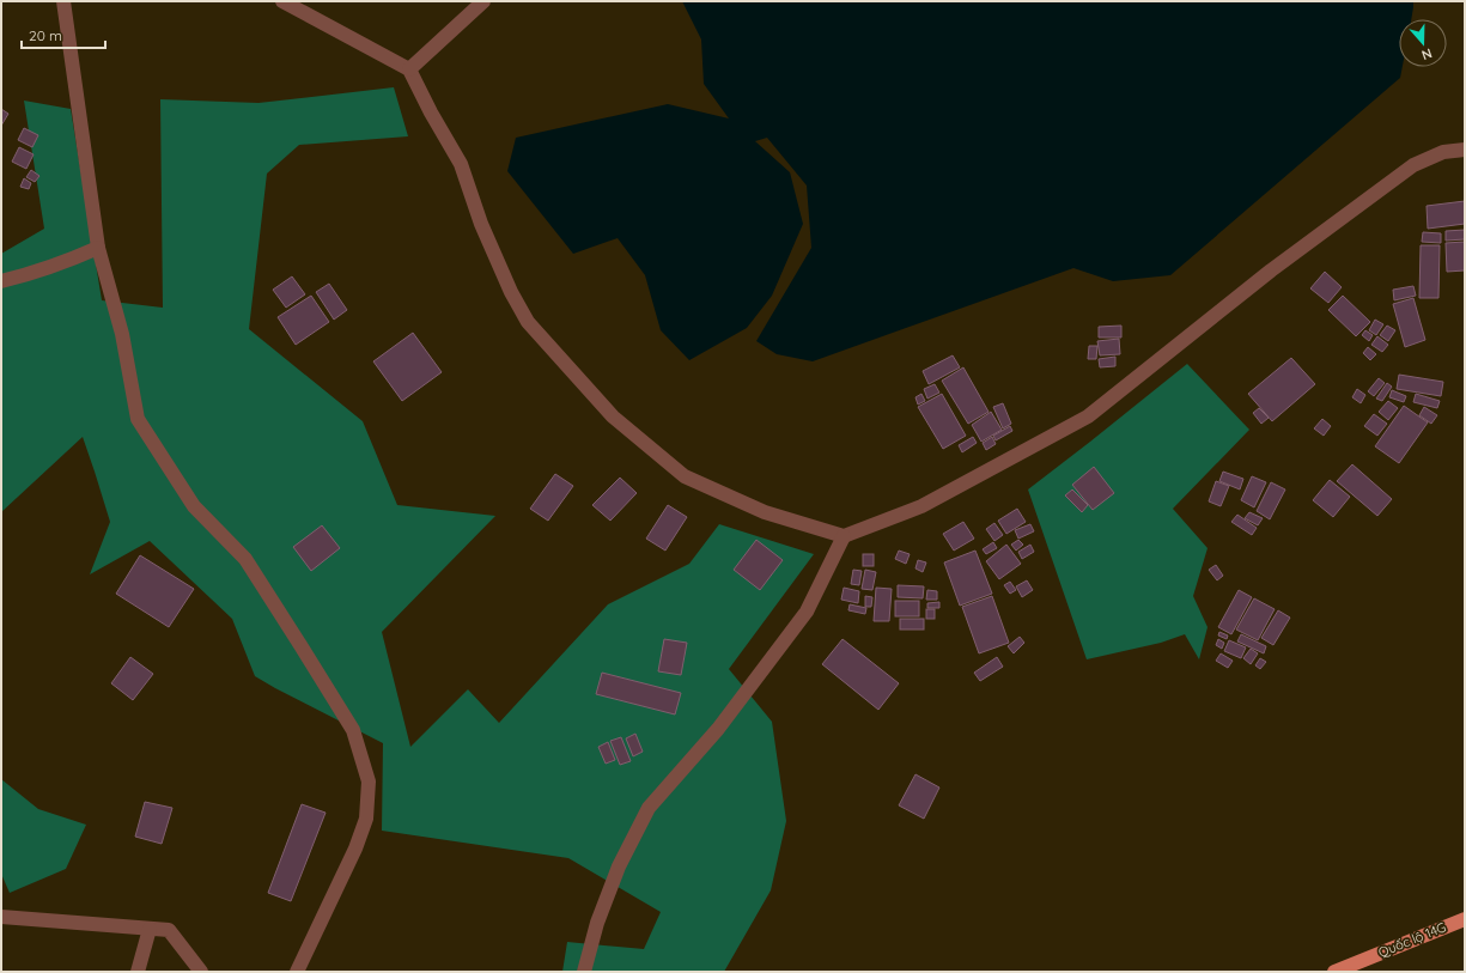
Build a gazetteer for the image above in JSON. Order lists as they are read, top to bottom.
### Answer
{
  "streets": {
    "main road": ["Quốc lộ 14G"]
  },
  "scale_bar": "20 m",
  "north": "bottom"
}
